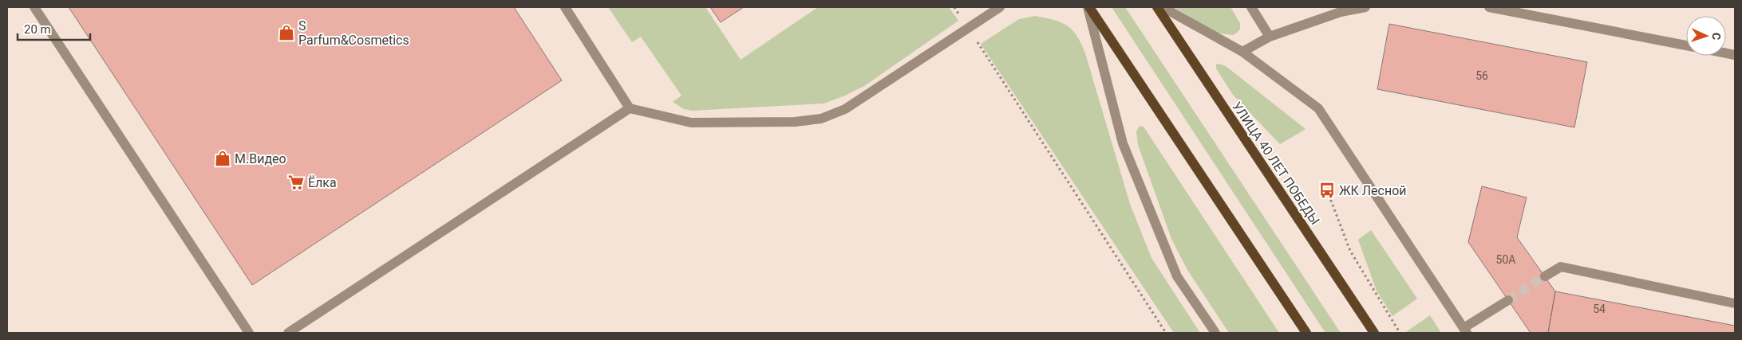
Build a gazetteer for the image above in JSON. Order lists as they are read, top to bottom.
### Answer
{
  "streets": {
    "main road": ["УЛИЦА 40 ЛЕТ ПОБЕДЫ"]
  },
  "places": {
    "shop": ["S Parfum&Cosmetics", "М.Видео"],
    "supermarket": ["Ёлка"],
    "bus stop": ["ЖК Лесной"]
  },
  "house_numbers": ["56", "50А", "54"],
  "scale_bar": "20 m",
  "north": "right"
}
